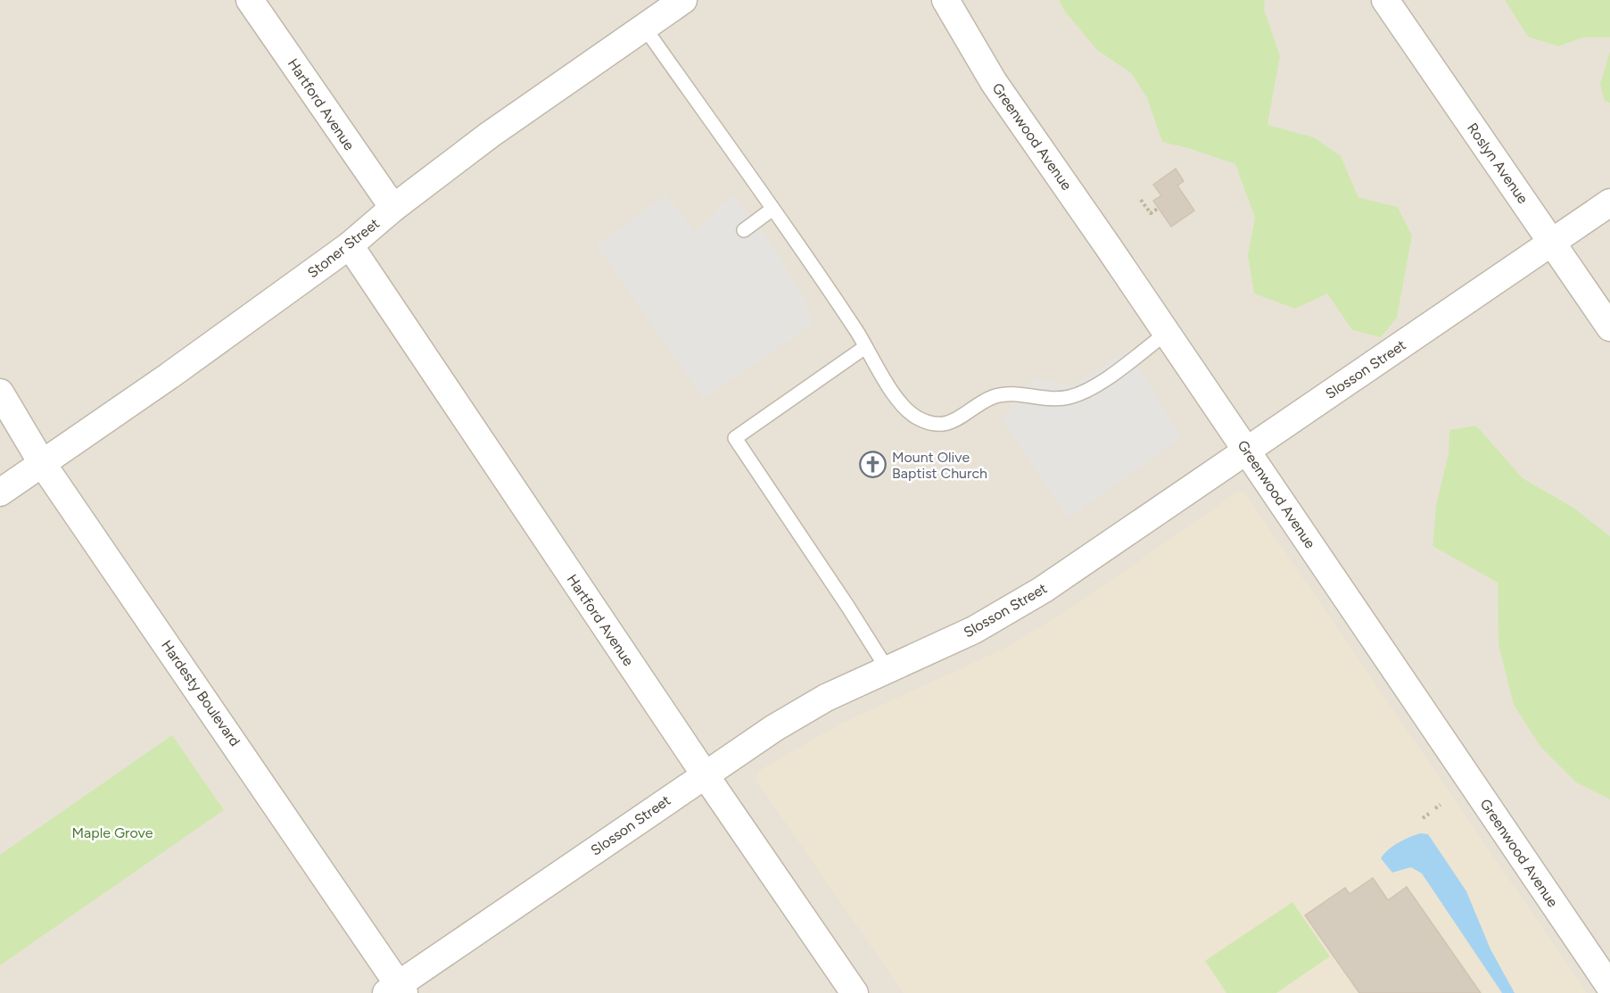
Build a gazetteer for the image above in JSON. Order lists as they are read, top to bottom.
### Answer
{
  "streets": {
    "street": [
      "Hartford Avenue",
      "Greenwood Avenue",
      "Roslyn Avenue",
      "Stoner Street",
      "Slosson Street",
      "Hardesty Boulevard"
    ]
  },
  "crossings": [
    ["Hartford Avenue", "Stoner Street"],
    ["Hartford Avenue", "Slosson Street"],
    ["Greenwood Avenue", "Slosson Street"],
    ["Roslyn Avenue", "Slosson Street"],
    ["Stoner Street", "Hardesty Boulevard"],
    ["Slosson Street", "Hardesty Boulevard"]
  ],
  "parks": ["Maple Grove"],
  "places": {
    "church": ["Mount Olive Baptist Church"]
  }
}
